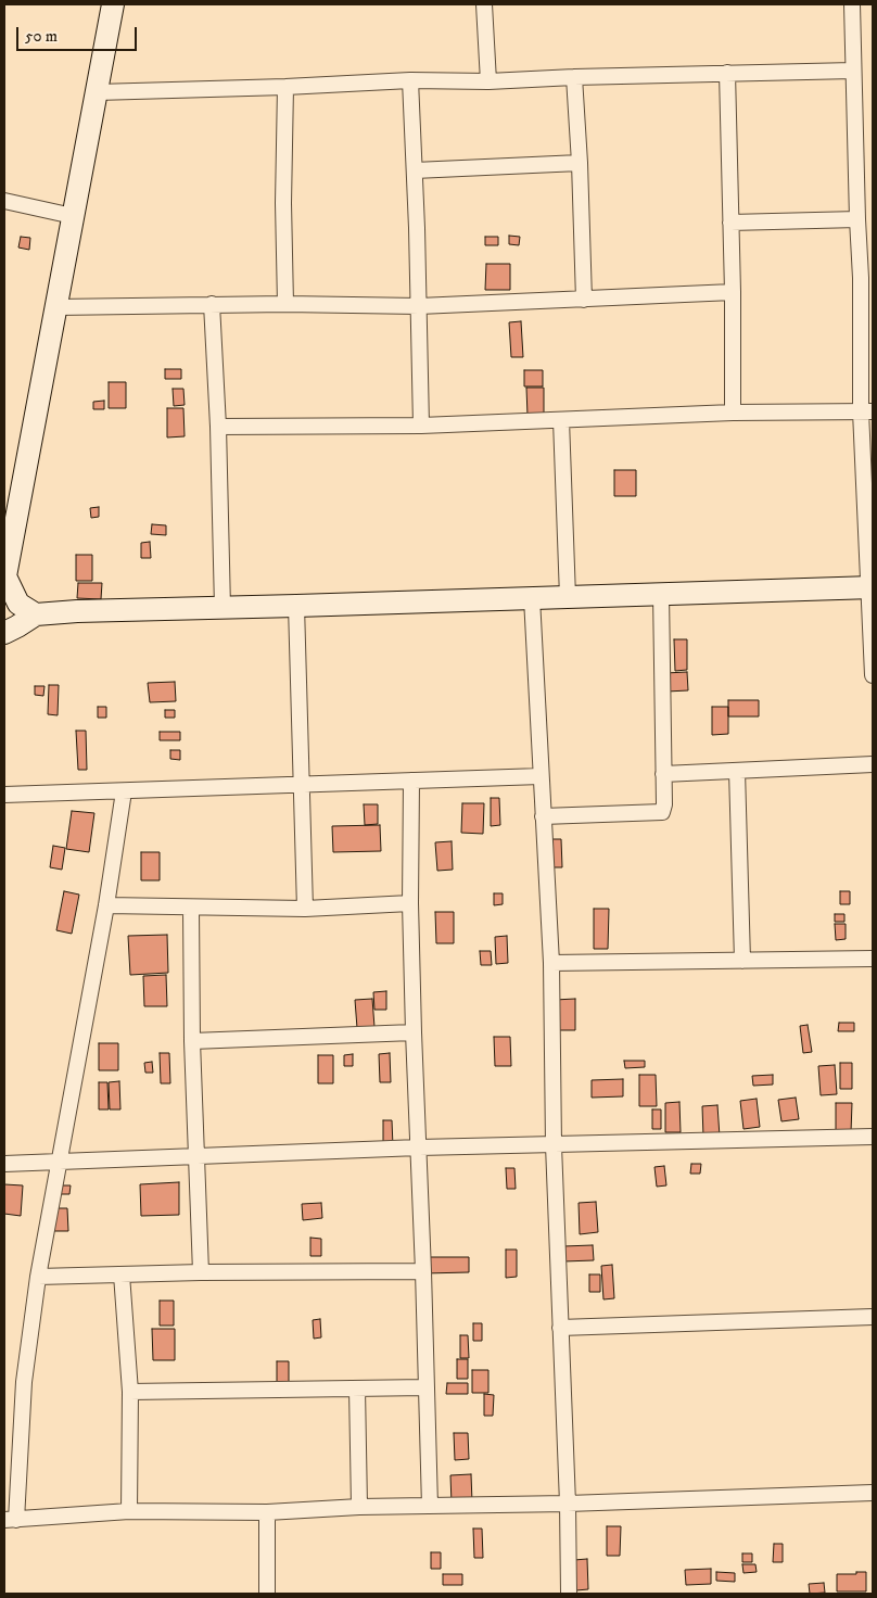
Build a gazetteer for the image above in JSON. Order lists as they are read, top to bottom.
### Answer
{
  "scale_bar": "50 m"
}
